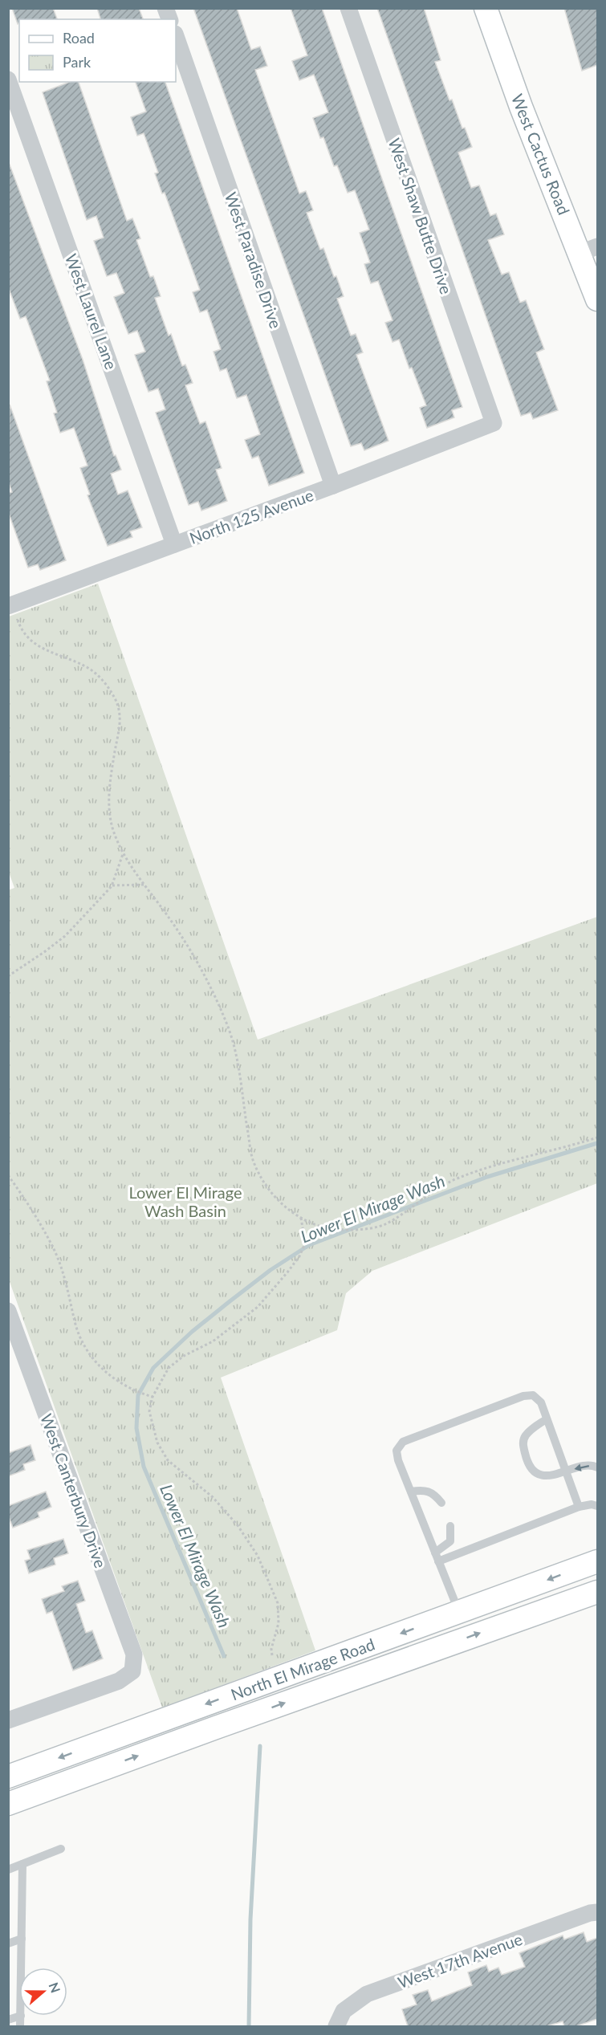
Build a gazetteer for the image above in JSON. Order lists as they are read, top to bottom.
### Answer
{
  "streets": {
    "main road": ["West Cactus Road", "North El Mirage Road"],
    "street": [
      "West Shaw Butte Drive",
      "West Paradise Drive",
      "West Laurel Lane",
      "North 125 Avenue",
      "West Canterbury Drive",
      "West 17th Avenue"
    ]
  },
  "crossings": [
    ["West Shaw Butte Drive", "North 125 Avenue"],
    ["West Paradise Drive", "North 125 Avenue"],
    ["West Laurel Lane", "North 125 Avenue"]
  ],
  "water": ["Lower El Mirage Wash"],
  "parks": ["Lower El Mirage Wash Basin"],
  "legend": ["Road", "Park"],
  "north": "right"
}
